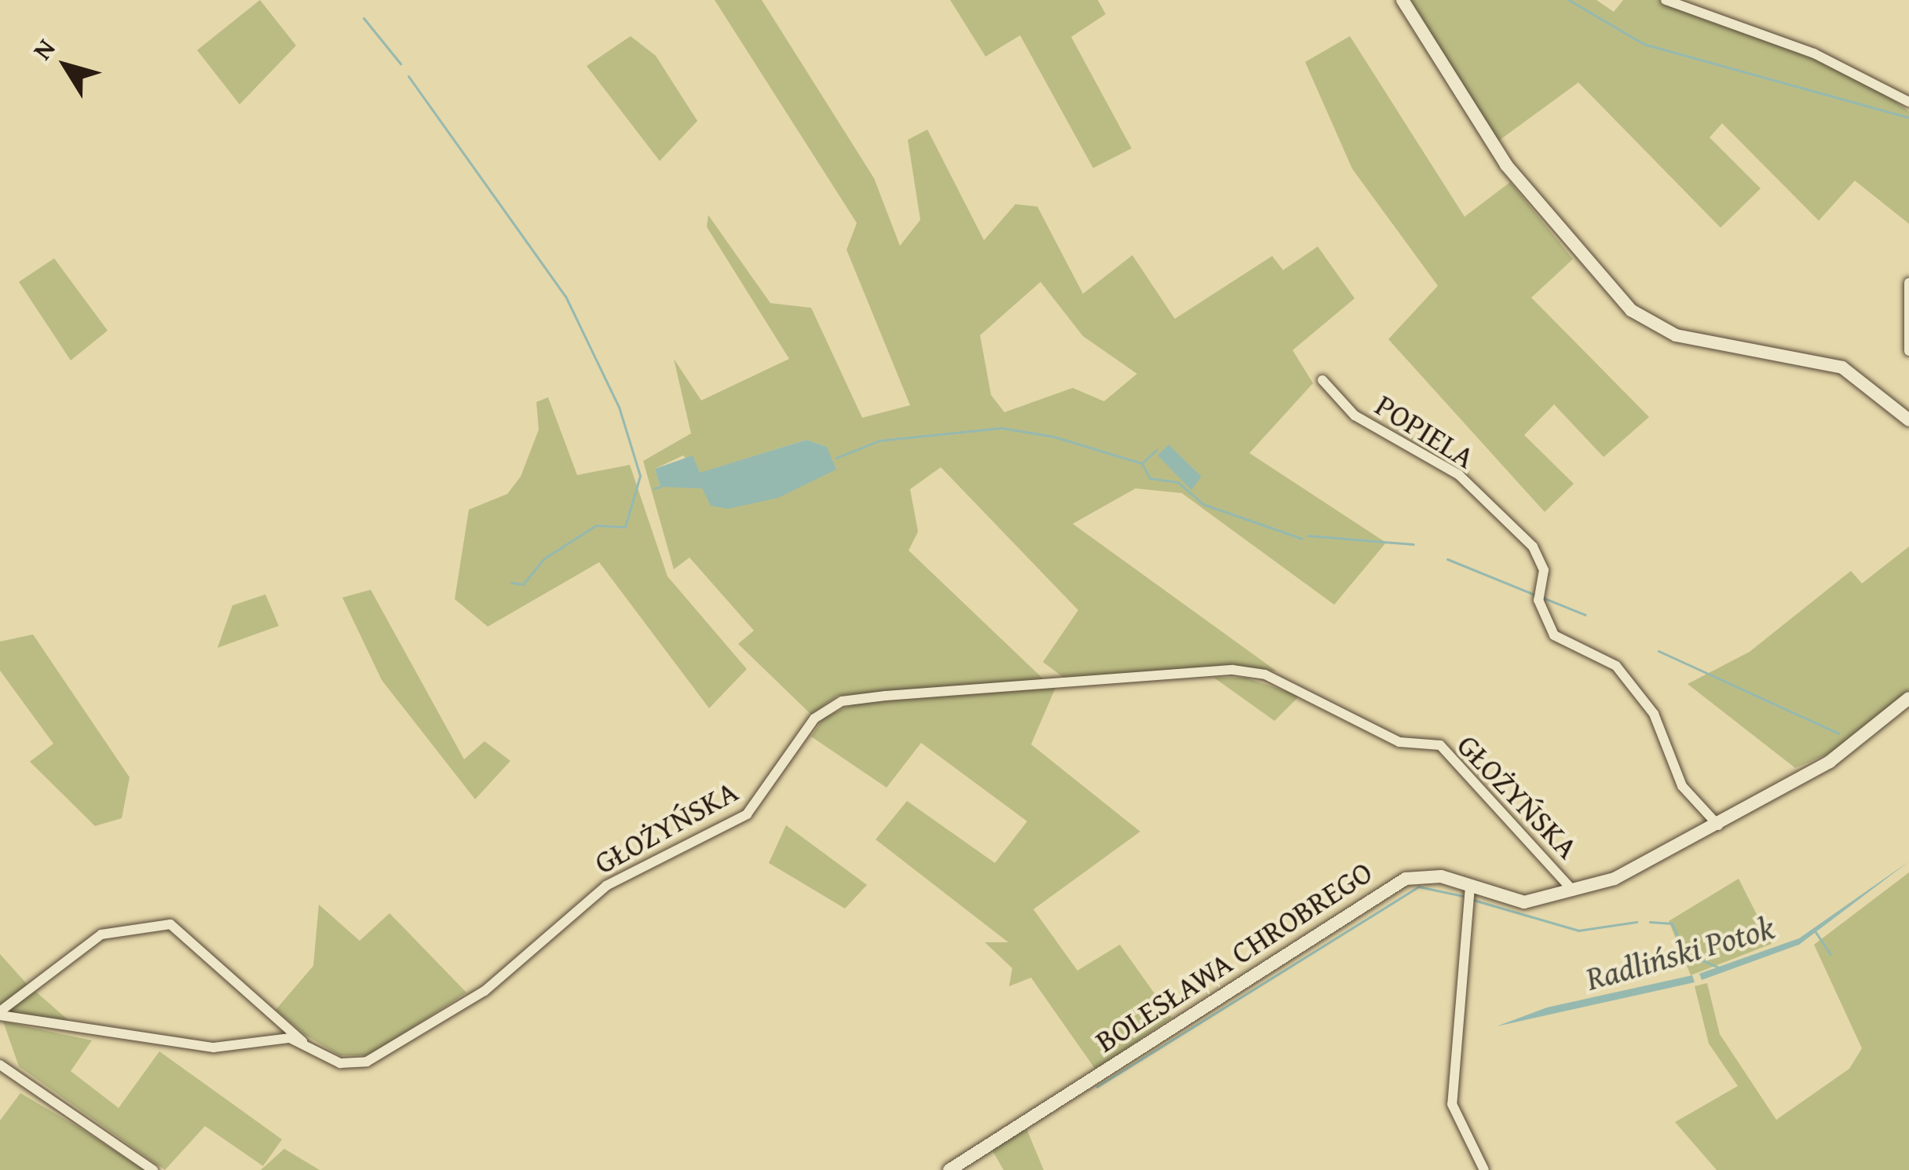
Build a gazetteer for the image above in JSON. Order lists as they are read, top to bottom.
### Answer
{
  "streets": {
    "street": ["POPIELA", "GŁOŻYŃSKA", "BOLESŁAWA CHROBREGO"]
  },
  "crossings": [
    ["POPIELA", "BOLESŁAWA CHROBREGO"],
    ["GŁOŻYŃSKA", "BOLESŁAWA CHROBREGO"]
  ],
  "water": ["Radliński Potok"],
  "north": "top left"
}
